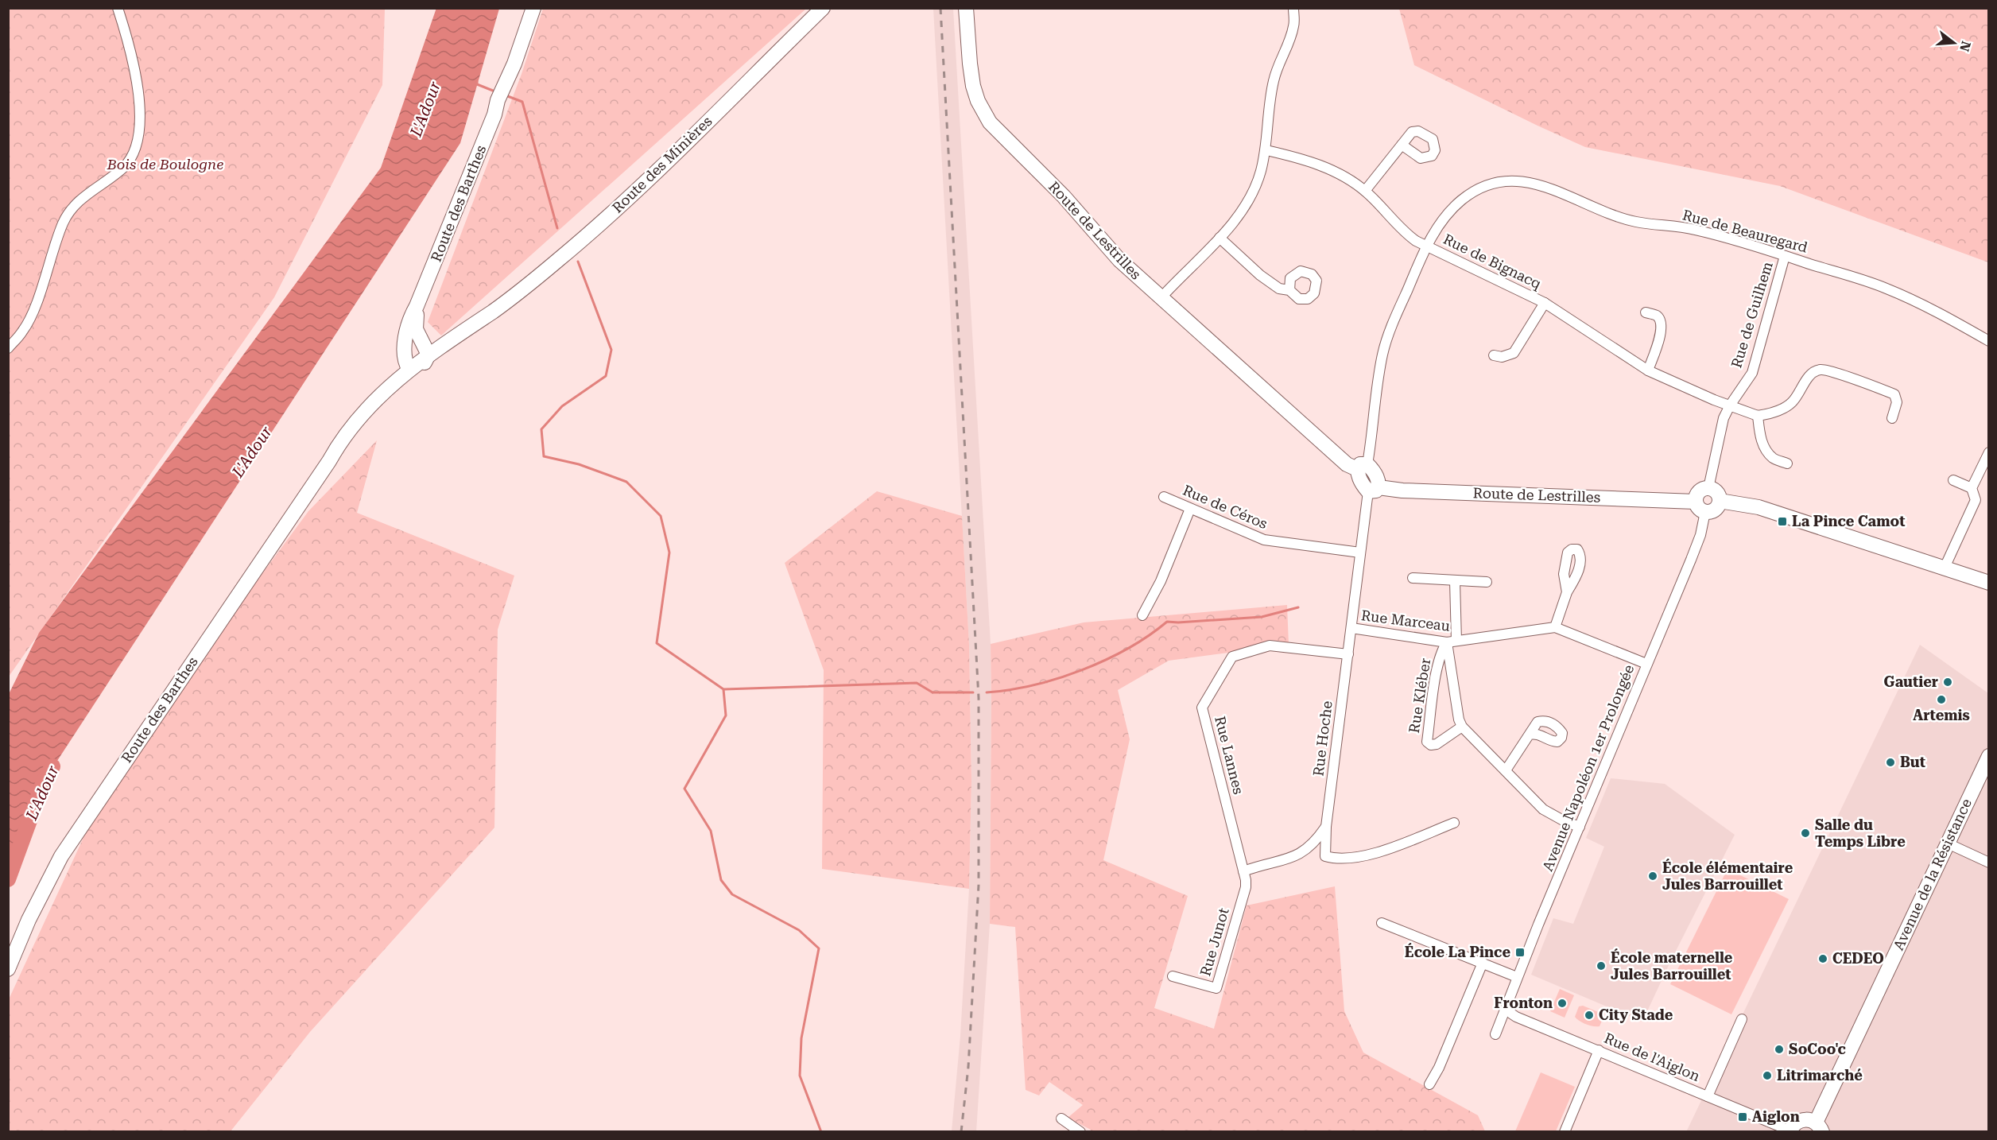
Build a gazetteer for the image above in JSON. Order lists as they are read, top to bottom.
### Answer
{
  "streets": {
    "main road": [
      "Route des Minières",
      "Route des Barthes",
      "Route de Lestrilles",
      "Avenue de la Résistance"
    ],
    "street": [
      "Rue de Beauregard",
      "Rue de Bignacq",
      "Rue de Guilhem",
      "Rue de Céros",
      "Rue Marceau",
      "Rue Kléber",
      "Rue Hoche",
      "Rue Lannes",
      "Avenue Napoléon 1er Prolongée",
      "Rue Junot",
      "Rue de l'Aiglon"
    ]
  },
  "crossings": [
    ["Route des Minières", "Route des Barthes"],
    ["Route de Lestrilles", "Rue de Beauregard"],
    ["Route de Lestrilles", "Rue de Guilhem"],
    ["Route de Lestrilles", "Rue Hoche"],
    ["Route de Lestrilles", "Avenue Napoléon 1er Prolongée"],
    ["Rue de Beauregard", "Rue de Bignacq"],
    ["Rue de Beauregard", "Rue de Guilhem"],
    ["Rue de Bignacq", "Rue de Guilhem"],
    ["Rue de Guilhem", "Avenue Napoléon 1er Prolongée"],
    ["Rue de Céros", "Rue Hoche"],
    ["Rue Marceau", "Rue Kléber"],
    ["Rue Marceau", "Rue Hoche"],
    ["Rue Marceau", "Avenue Napoléon 1er Prolongée"],
    ["Rue Hoche", "Rue Lannes"],
    ["Rue Lannes", "Rue Junot"],
    ["Avenue Napoléon 1er Prolongée", "Rue de l'Aiglon"]
  ],
  "water": ["L'Adour"],
  "parks": ["Bois de Boulogne"],
  "places": {
    "transit": ["La Pince Camot", "École La Pince", "Aiglon"],
    "other": [
      "Gautier",
      "Artemis",
      "But",
      "Salle du Temps Libre",
      "École élémentaire Jules Barrouillet",
      "CEDEO",
      "École maternelle Jules Barrouillet",
      "Fronton",
      "City Stade",
      "SoCoo'c",
      "Litrimarché"
    ]
  },
  "north": "right"
}
